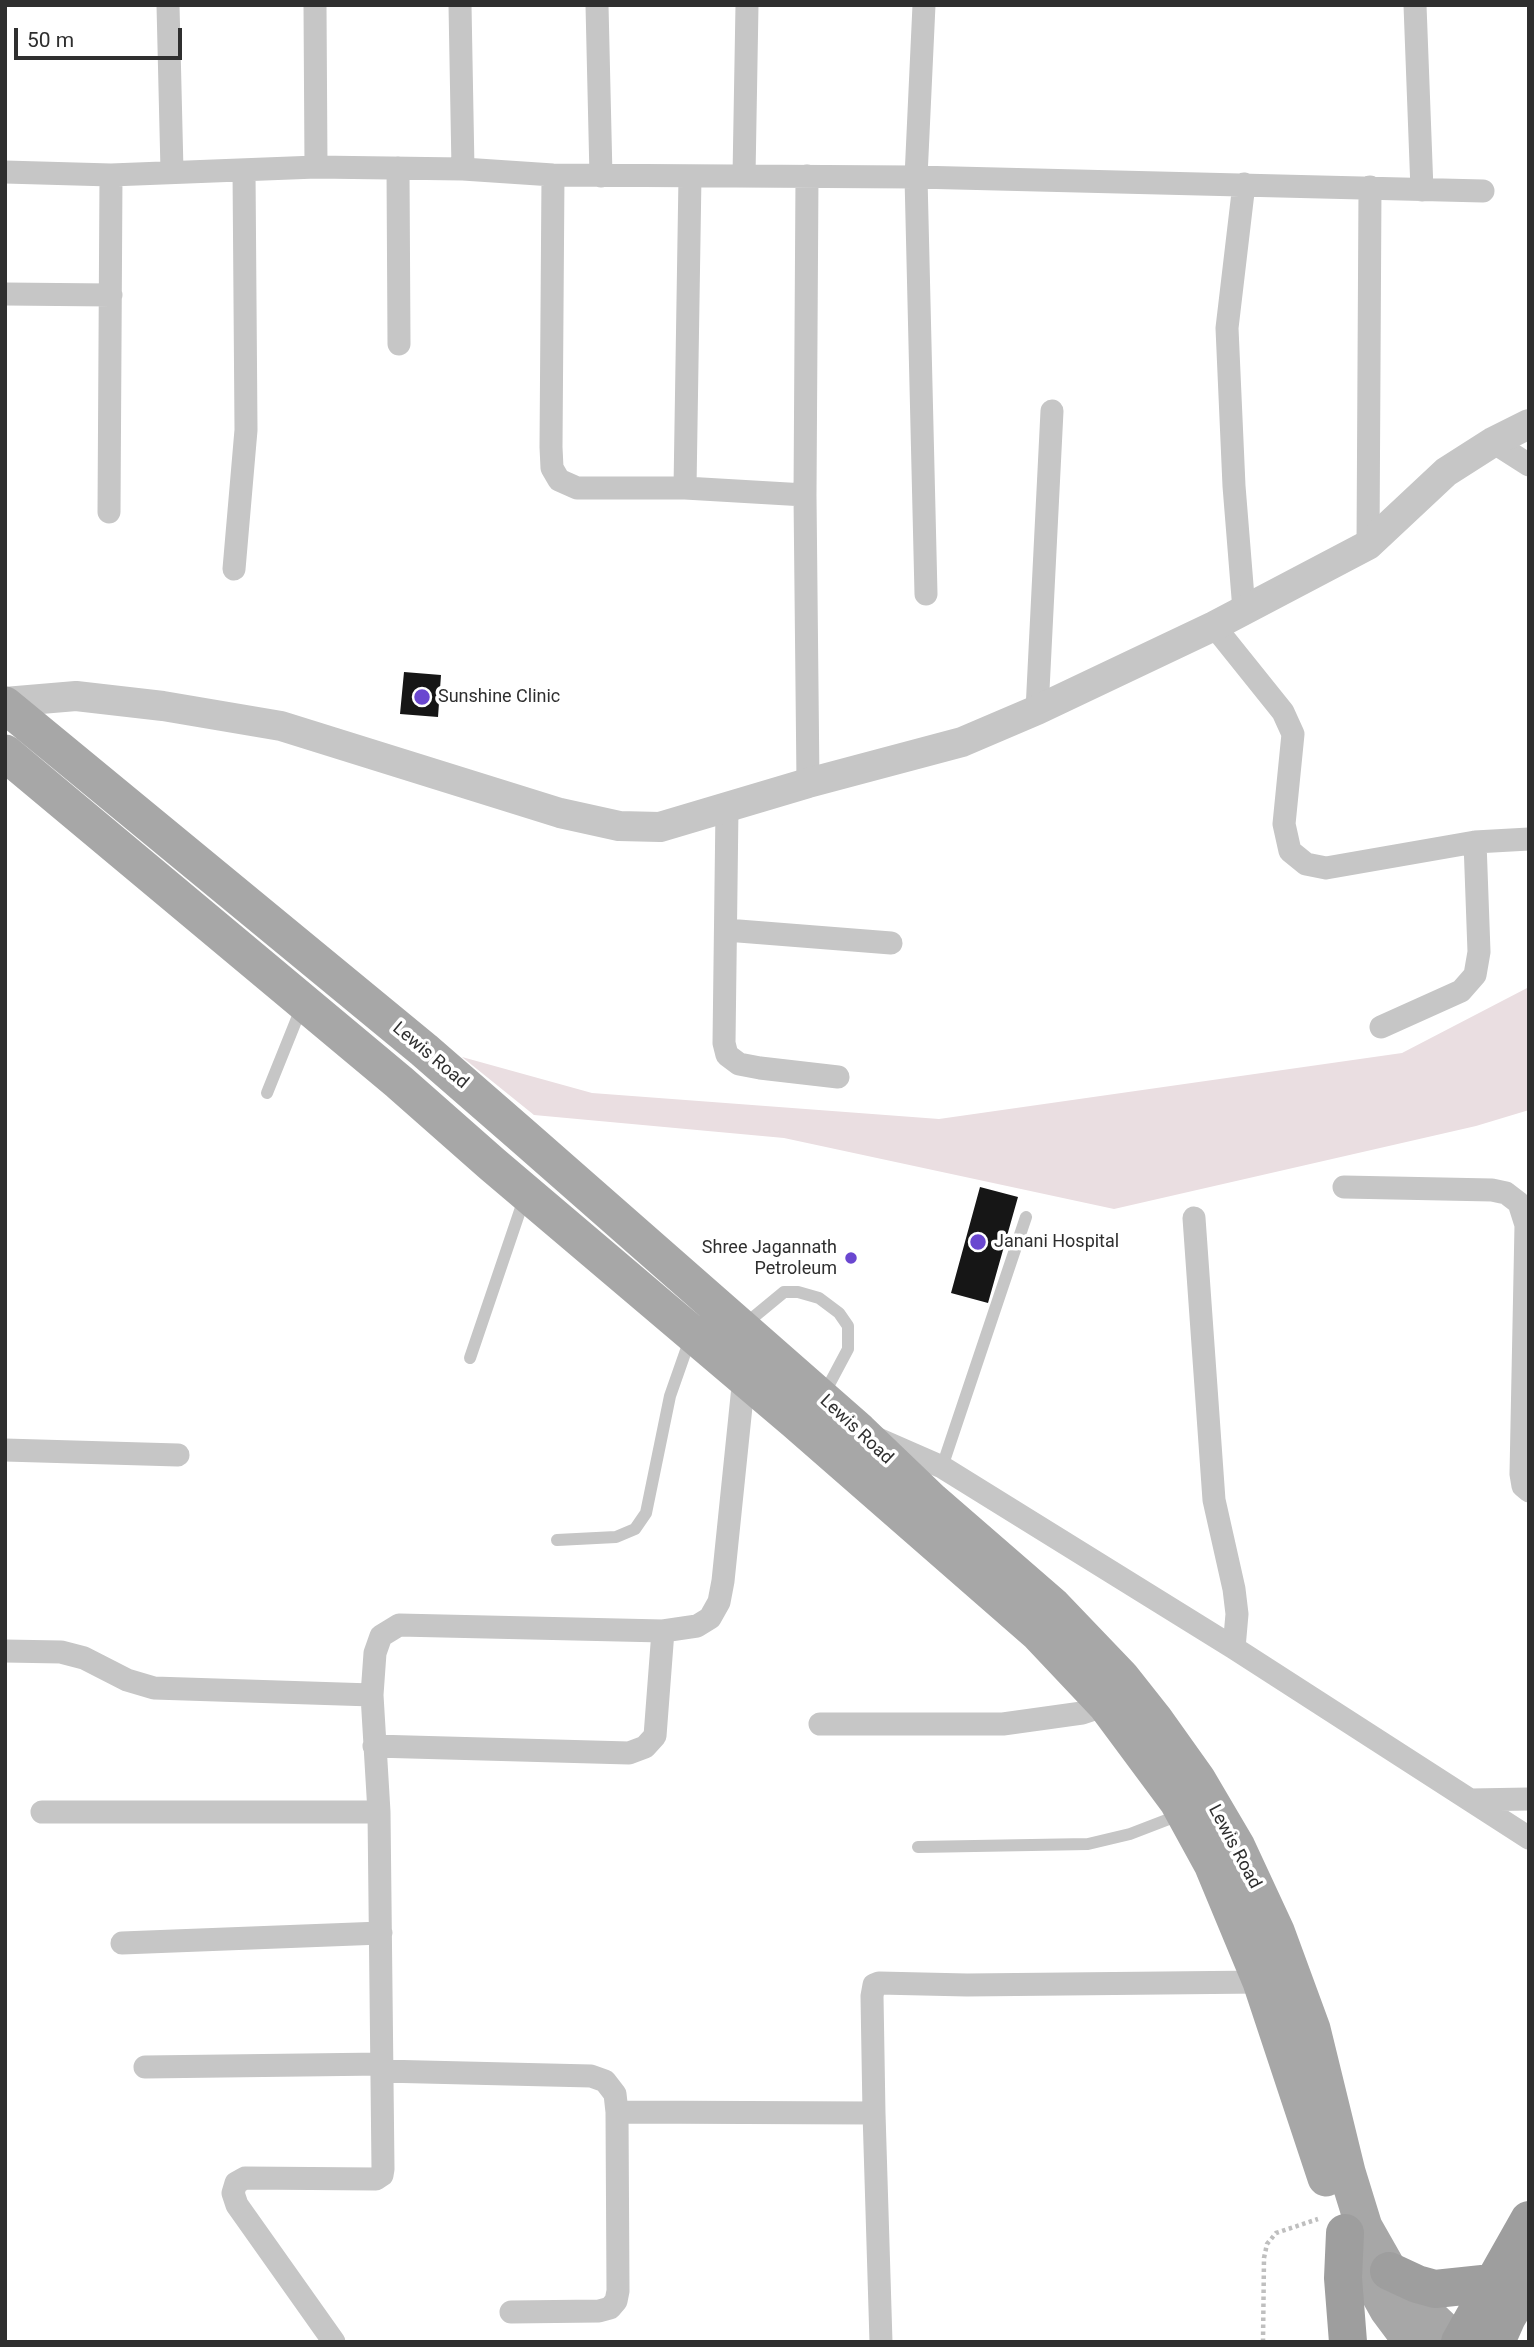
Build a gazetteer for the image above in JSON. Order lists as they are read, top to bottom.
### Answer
{
  "streets": {
    "main road": ["Lewis Road"]
  },
  "places": ["Sunshine Clinic", "Janani Hospital", "Shree Jagannath Petroleum"],
  "scale_bar": "50 m"
}
